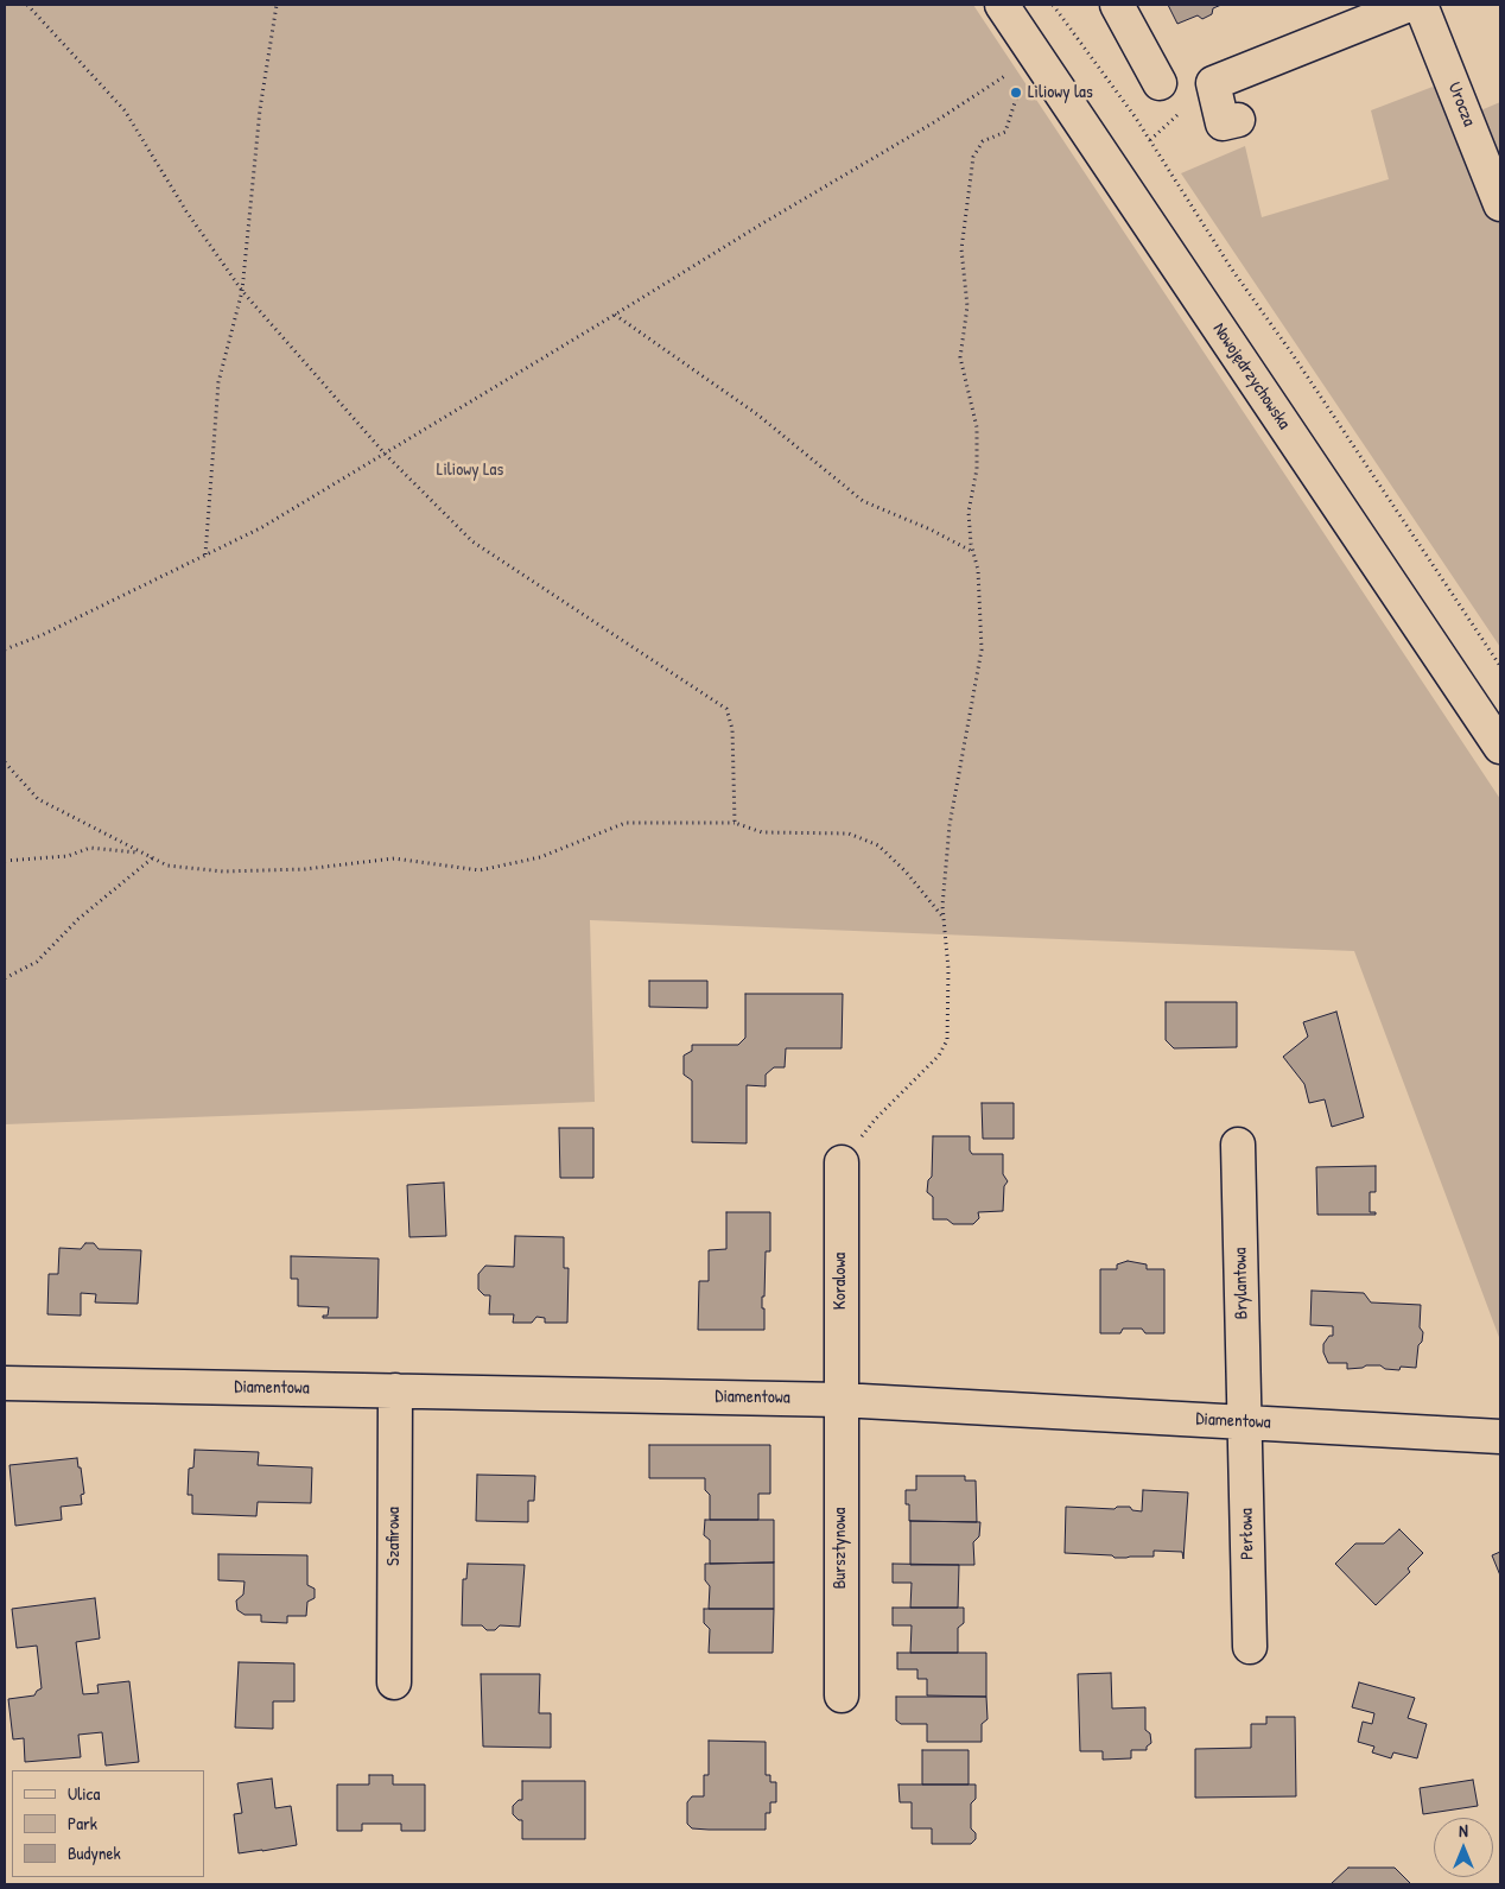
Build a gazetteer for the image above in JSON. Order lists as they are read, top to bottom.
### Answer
{
  "streets": {
    "street": [
      "Urocza",
      "Nowojędrzychowska",
      "Koralowa",
      "Brylantowa",
      "Diamentowa",
      "Perłowa",
      "Szafirowa",
      "Bursztynowa"
    ]
  },
  "crossings": [
    ["Koralowa", "Diamentowa"],
    ["Koralowa", "Bursztynowa"],
    ["Brylantowa", "Diamentowa"],
    ["Brylantowa", "Perłowa"],
    ["Diamentowa", "Perłowa"],
    ["Diamentowa", "Szafirowa"],
    ["Diamentowa", "Bursztynowa"]
  ],
  "parks": ["Liliowy Las"],
  "places": ["Liliowy las"],
  "legend": ["Ulica", "Park", "Budynek"],
  "north": "top"
}
